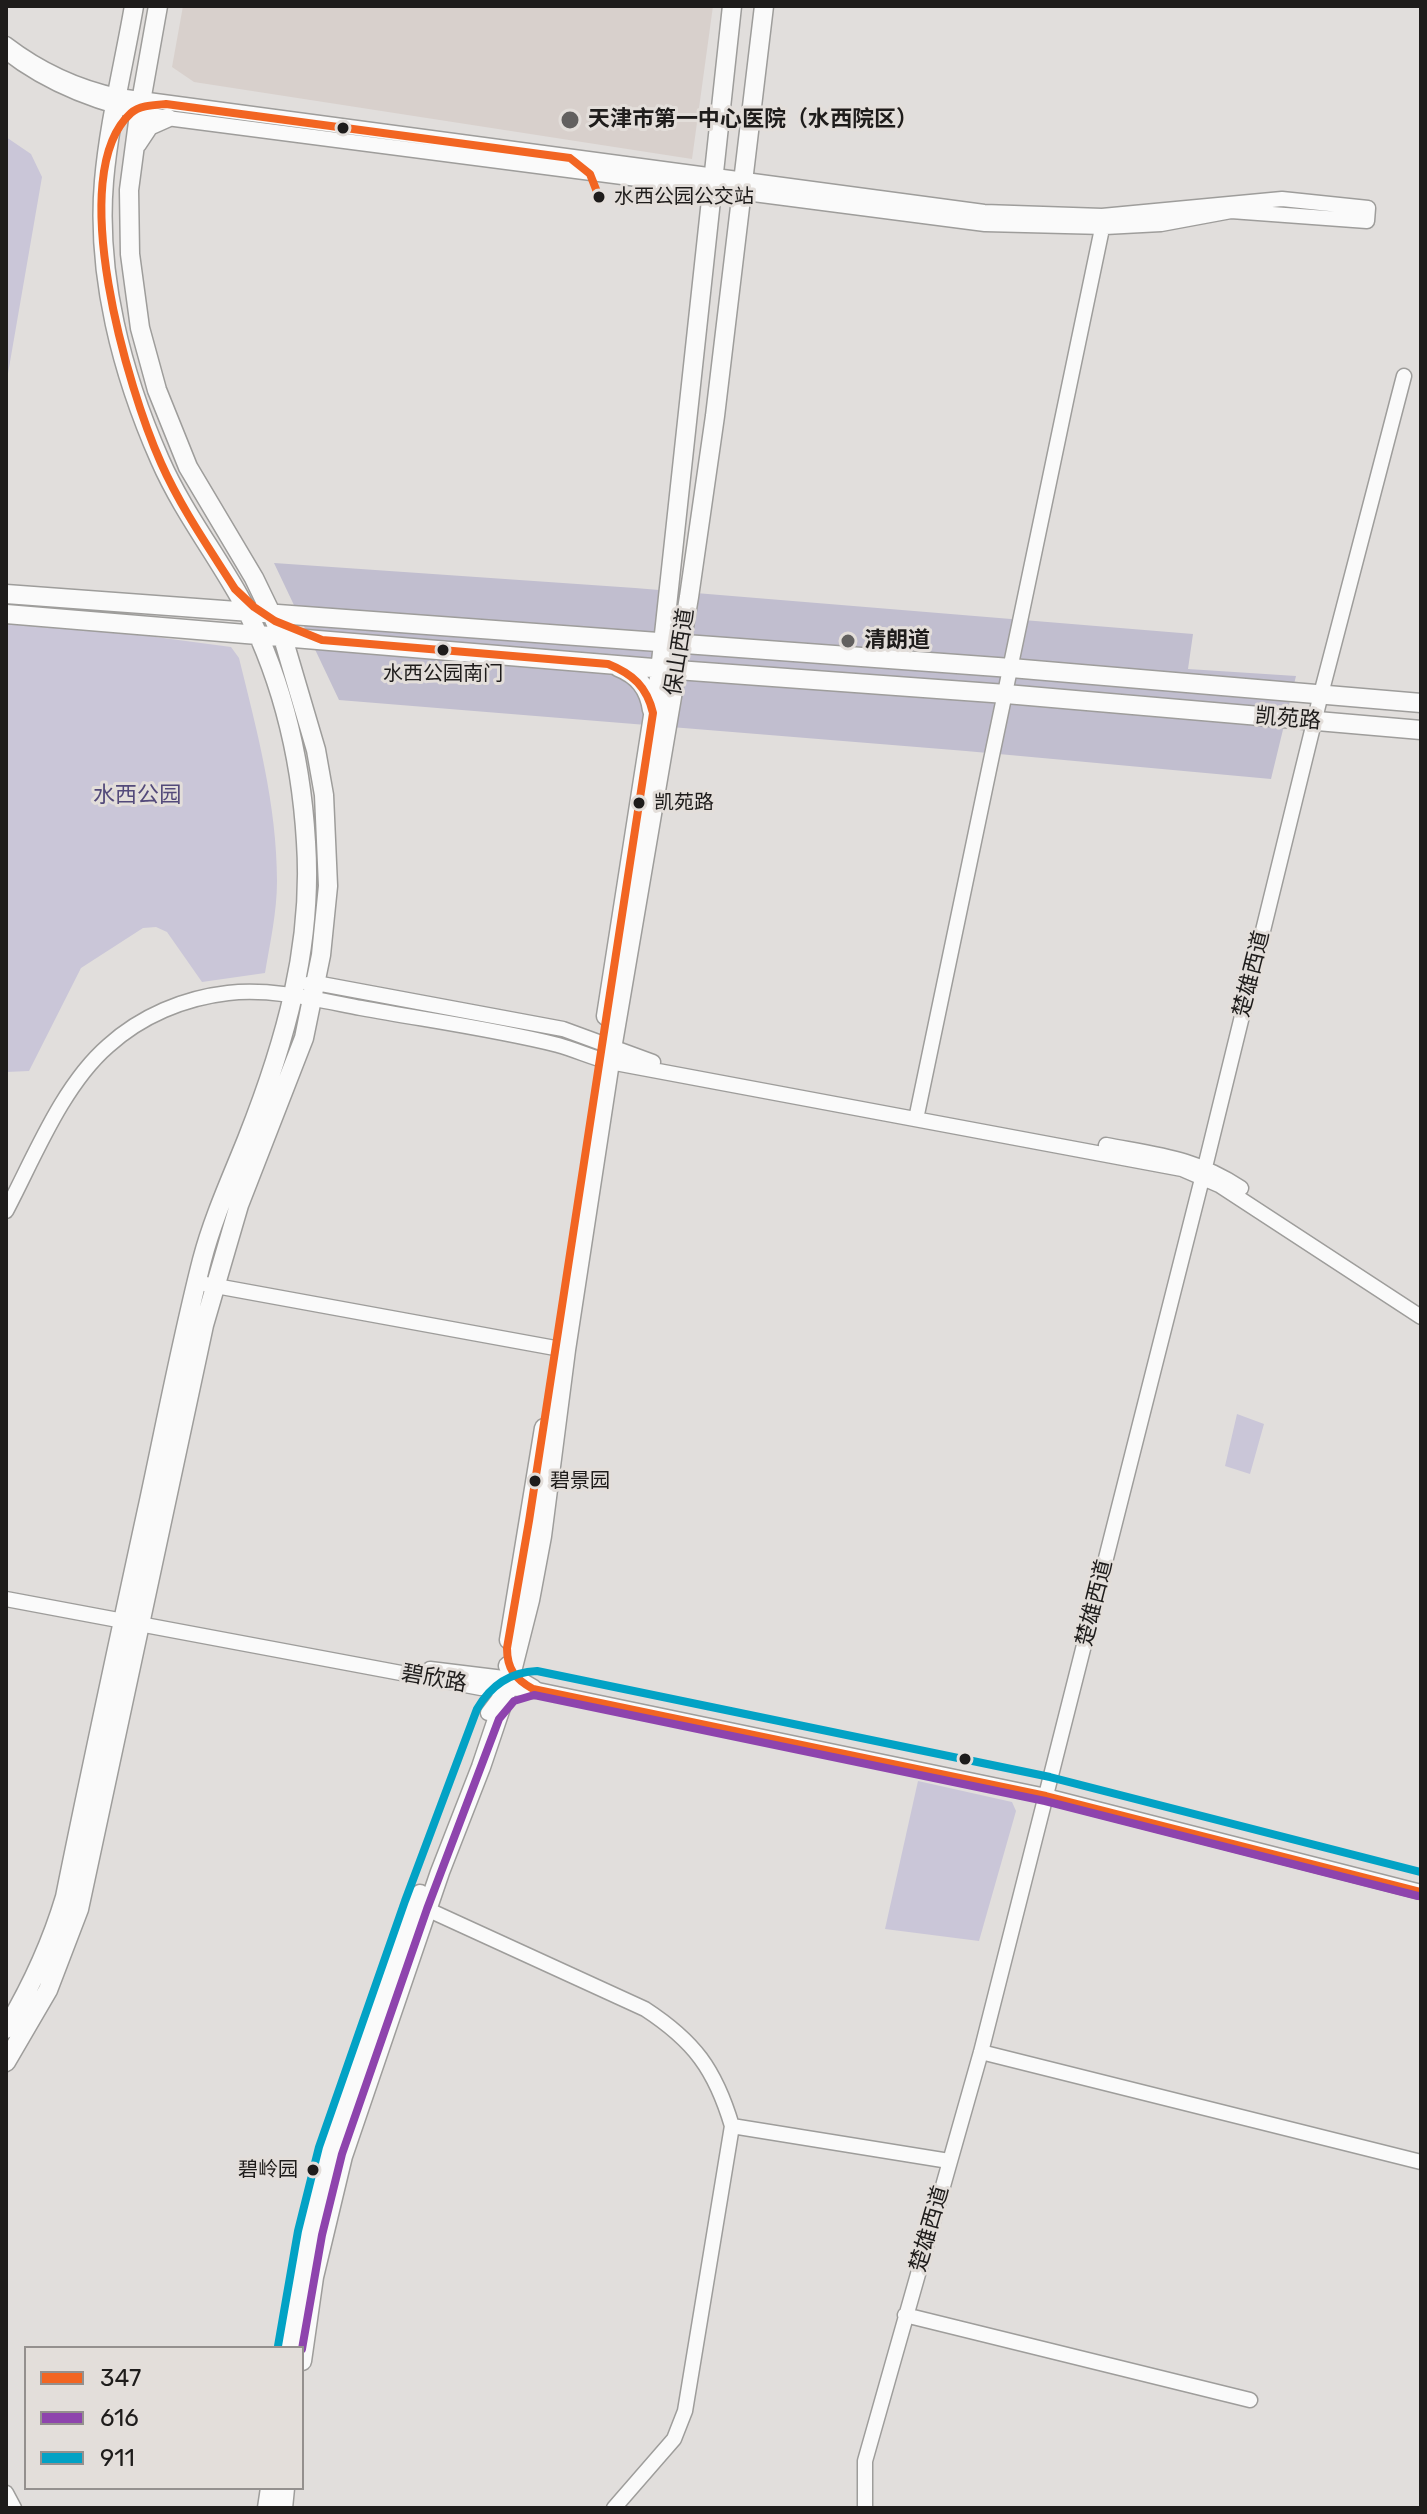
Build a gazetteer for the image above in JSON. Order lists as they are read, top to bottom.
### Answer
{
  "streets": {
    "main road": ["保山西道", "凯苑路"],
    "street": ["楚雄西道", "碧欣路"]
  },
  "crossings": [
    ["保山西道", "凯苑路"],
    ["保山西道", "碧欣路"],
    ["凯苑路", "楚雄西道"],
    ["楚雄西道", "碧欣路"]
  ],
  "parks": ["水西公园"],
  "places": [
    "天津市第一中心医院（水西院区）",
    "水西公园公交站",
    "清朗道",
    "水西公园南门",
    "凯苑路",
    "碧景园",
    "碧岭园"
  ],
  "lines": ["transit line 347", "transit line 911", "transit line 616"],
  "legend": ["347", "616", "911"]
}
